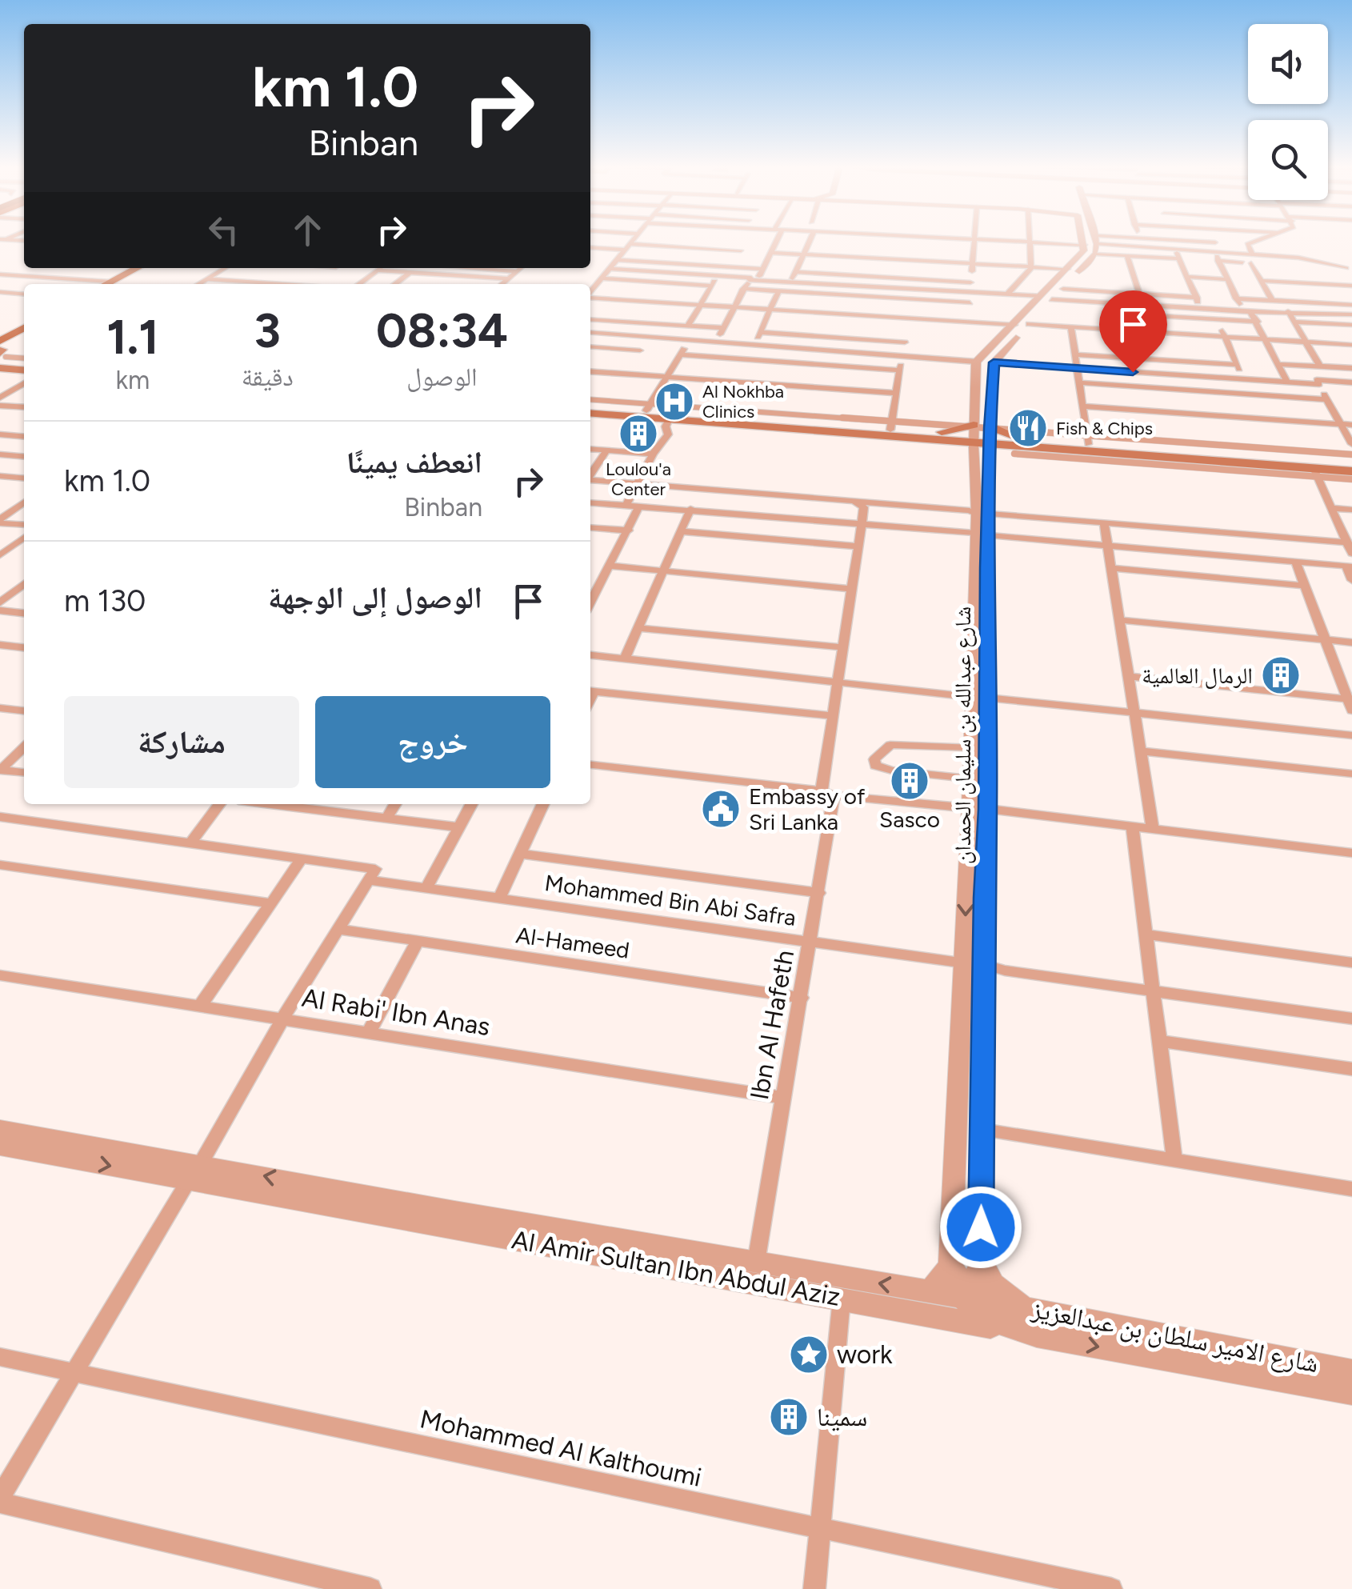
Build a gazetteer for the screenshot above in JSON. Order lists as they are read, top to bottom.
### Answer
{
  "streets": {
    "street": [
      "شارع عبدالله بن سليمان الحمدان",
      "Mohammed Bin Abi Safra",
      "Al-Hameed",
      "Al Rabi' Ibn Anas",
      "Ibn Al Hafeth",
      "Al Amir Sultan Ibn Abdul Aziz",
      "شارع الامير سلطان بن عبدالعزيز",
      "Mohammed Al Kalthoumi"
    ]
  },
  "crossings": [
    ["شارع عبدالله بن سليمان الحمدان", "Mohammed Bin Abi Safra"],
    ["شارع عبدالله بن سليمان الحمدان", "Al Amir Sultan Ibn Abdul Aziz"],
    ["شارع عبدالله بن سليمان الحمدان", "شارع الامير سلطان بن عبدالعزيز"],
    ["Mohammed Bin Abi Safra", "Ibn Al Hafeth"],
    ["Al-Hameed", "Ibn Al Hafeth"],
    ["Al Rabi' Ibn Anas", "Ibn Al Hafeth"],
    ["Ibn Al Hafeth", "Al Amir Sultan Ibn Abdul Aziz"],
    ["Al Amir Sultan Ibn Abdul Aziz", "شارع الامير سلطان بن عبدالعزيز"]
  ],
  "places": {
    "hospital": ["Al Nokhba Clinics"],
    "restaurant": ["Fish & Chips"],
    "building": [
      "Loulou'a Center",
      "الرمال العالمية",
      "Sasco",
      "سمينا"
    ],
    "public building": ["Embassy of Sri Lanka"],
    "place": ["work"]
  },
  "page": {
    "turn": ["1.0 km", "Binban"],
    "eta": [
      "08:34",
      "الوصول",
      "3",
      "دقيقة",
      "1.1",
      "km"
    ],
    "list": [
      {
        "name": "انعطف يمينًا",
        "note": "Binban",
        "value": "1.0 km"
      },
      {
        "name": "الوصول إلى الوجهة",
        "value": "130 m"
      }
    ],
    "buttons": ["خروج", "مشاركة"]
  }
}
